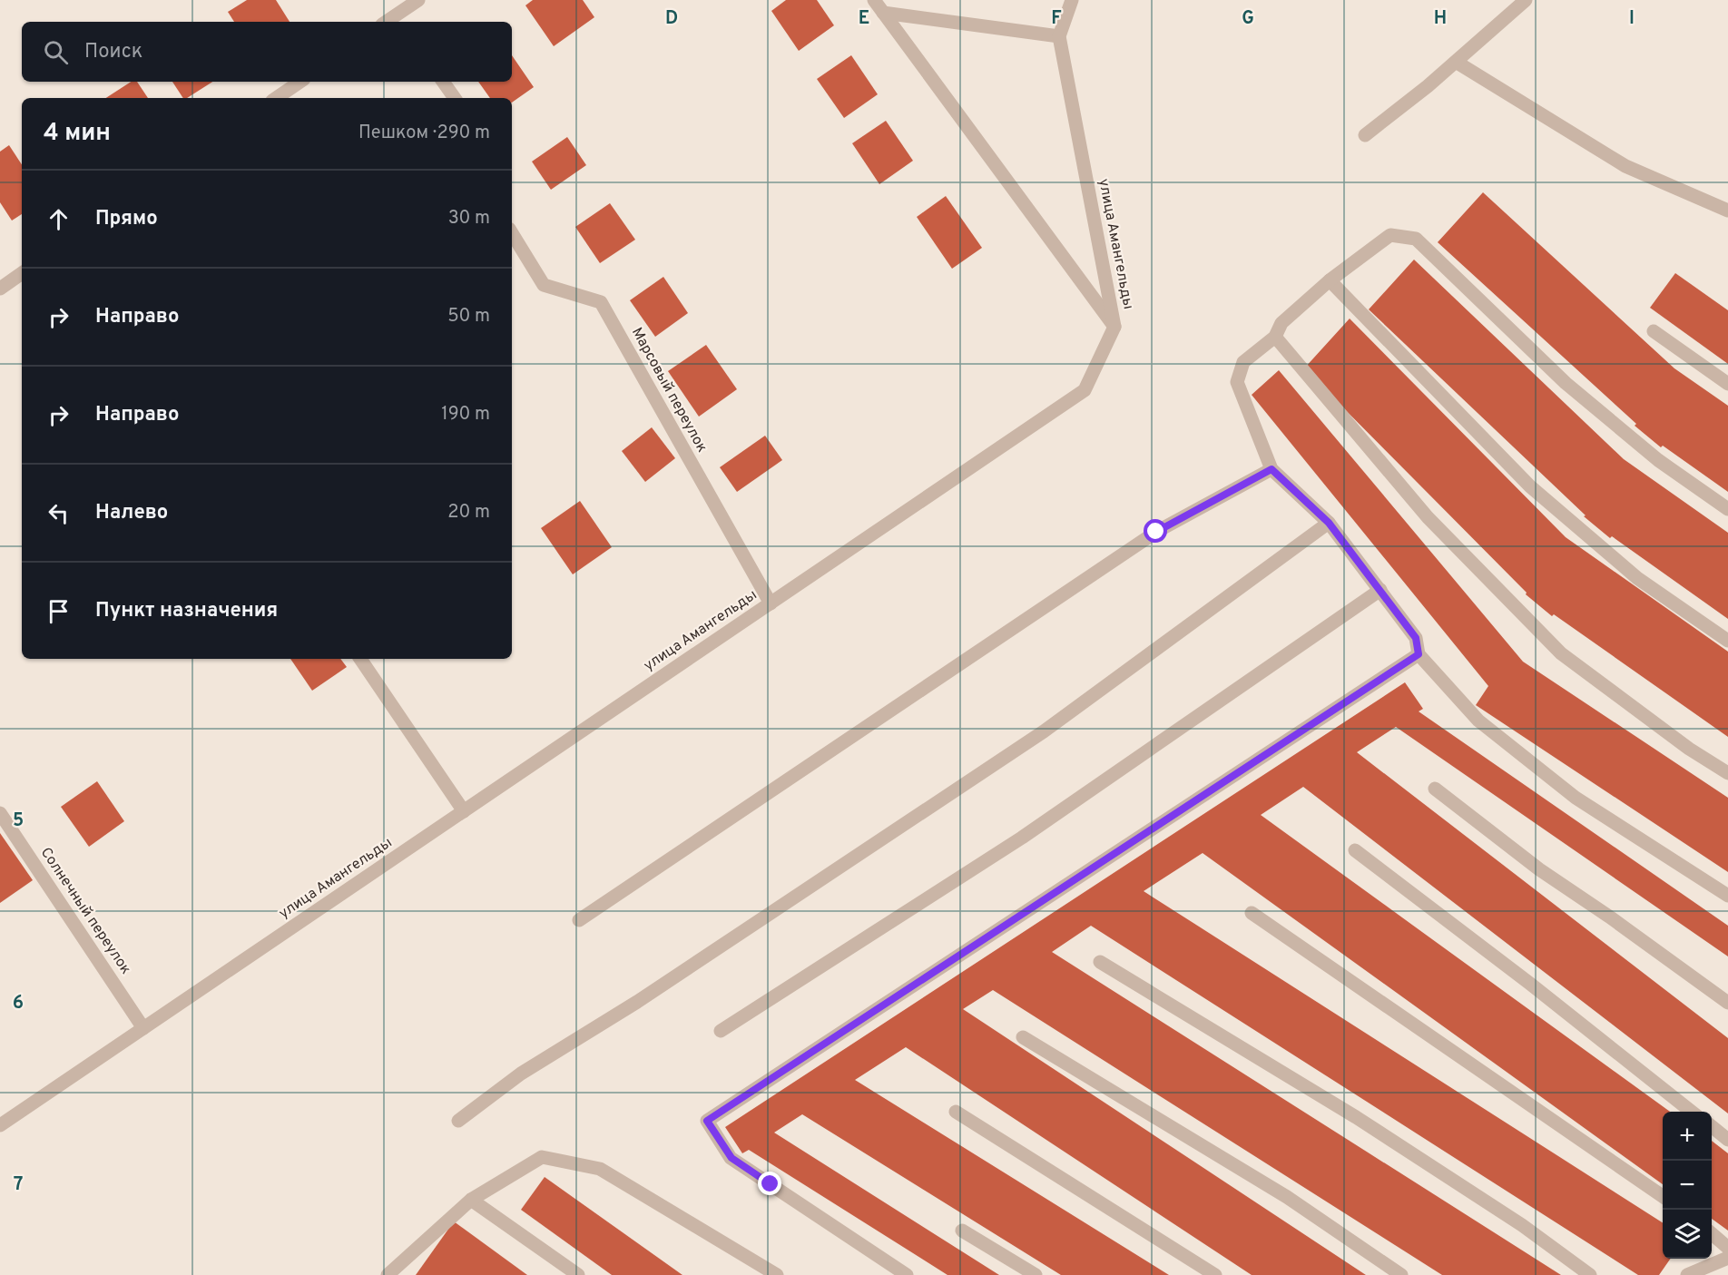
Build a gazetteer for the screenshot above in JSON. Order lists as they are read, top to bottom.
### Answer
{
  "streets": {
    "street": ["улица Амангельды", "Марсовый переулок", "Солнечный переулок"]
  },
  "crossings": [
    ["улица Амангельды", "Марсовый переулок"],
    ["улица Амангельды", "Солнечный переулок"]
  ],
  "page": {
    "search": "Поиск",
    "heading": ["4 мин", "Пешком · 290 m"],
    "list": [
      ["Прямо", "30 m"],
      ["Направо", "50 m"],
      ["Направо", "190 m"],
      ["Налево", "20 m"],
      "Пункт назначения"
    ],
    "map_buttons": ["+", "−"]
  },
  "grid": {
    "columns": [
      "D",
      "E",
      "F",
      "G",
      "H",
      "I"
    ],
    "rows": ["5", "6", "7"]
  }
}
